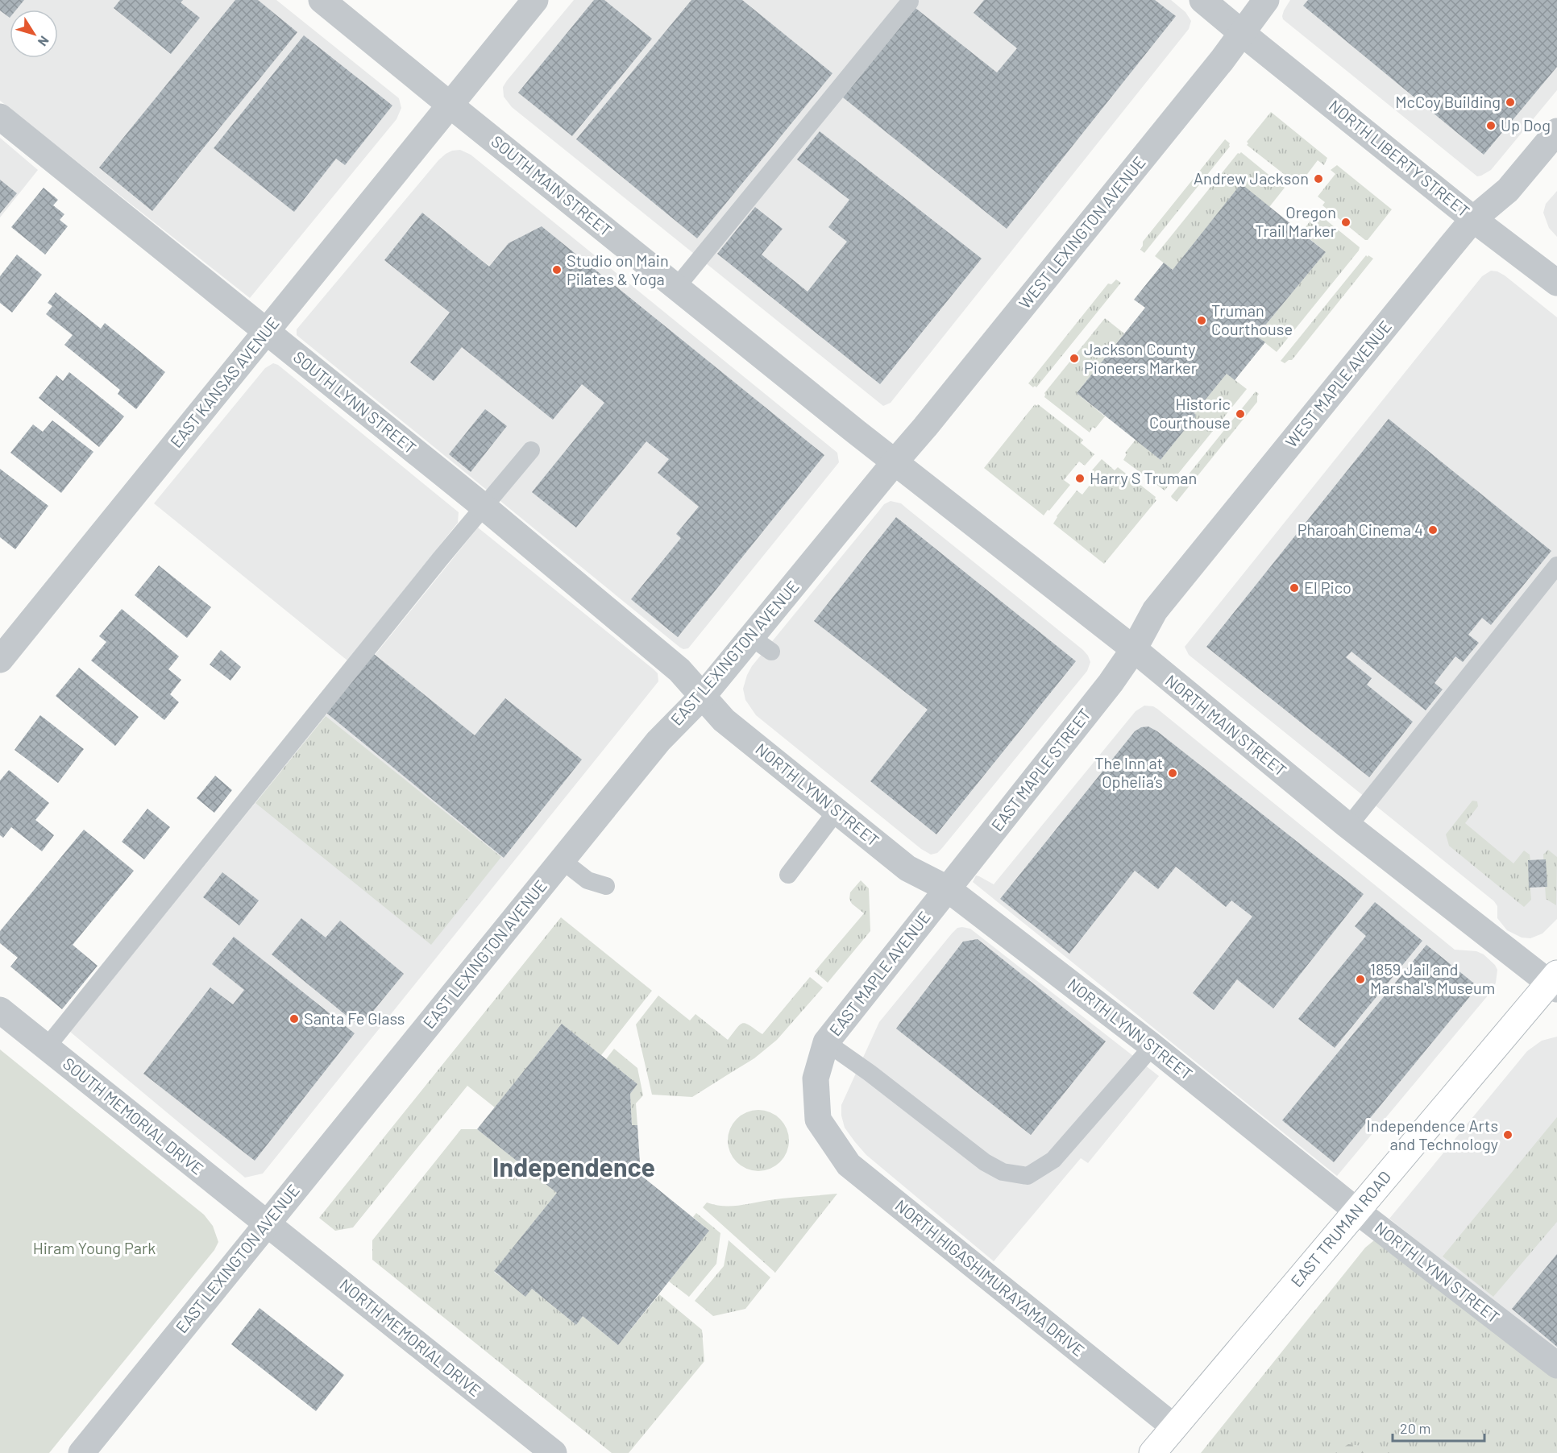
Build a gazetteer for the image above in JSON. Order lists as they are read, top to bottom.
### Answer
{
  "streets": {
    "main road": ["EAST TRUMAN ROAD"],
    "street": [
      "NORTH LIBERTY STREET",
      "SOUTH MAIN STREET",
      "WEST LEXINGTON AVENUE",
      "EAST KANSAS AVENUE",
      "WEST MAPLE AVENUE",
      "SOUTH LYNN STREET",
      "EAST LEXINGTON AVENUE",
      "NORTH MAIN STREET",
      "EAST MAPLE STREET",
      "NORTH LYNN STREET",
      "EAST MAPLE AVENUE",
      "SOUTH MEMORIAL DRIVE",
      "NORTH HIGASHIMURAYAMA DRIVE",
      "NORTH MEMORIAL DRIVE"
    ]
  },
  "crossings": [
    ["NORTH LIBERTY STREET", "WEST LEXINGTON AVENUE"],
    ["NORTH LIBERTY STREET", "WEST MAPLE AVENUE"],
    ["SOUTH MAIN STREET", "WEST LEXINGTON AVENUE"],
    ["SOUTH MAIN STREET", "EAST KANSAS AVENUE"],
    ["SOUTH MAIN STREET", "EAST LEXINGTON AVENUE"],
    ["SOUTH MAIN STREET", "NORTH MAIN STREET"],
    ["WEST LEXINGTON AVENUE", "EAST LEXINGTON AVENUE"],
    ["WEST LEXINGTON AVENUE", "NORTH MAIN STREET"],
    ["EAST KANSAS AVENUE", "SOUTH LYNN STREET"],
    ["WEST MAPLE AVENUE", "NORTH MAIN STREET"],
    ["WEST MAPLE AVENUE", "EAST MAPLE STREET"],
    ["SOUTH LYNN STREET", "EAST LEXINGTON AVENUE"],
    ["SOUTH LYNN STREET", "NORTH LYNN STREET"],
    ["EAST LEXINGTON AVENUE", "NORTH MAIN STREET"],
    ["EAST LEXINGTON AVENUE", "NORTH LYNN STREET"],
    ["EAST LEXINGTON AVENUE", "SOUTH MEMORIAL DRIVE"],
    ["EAST LEXINGTON AVENUE", "NORTH MEMORIAL DRIVE"],
    ["NORTH MAIN STREET", "EAST MAPLE STREET"],
    ["NORTH MAIN STREET", "EAST TRUMAN ROAD"],
    ["EAST MAPLE STREET", "NORTH LYNN STREET"],
    ["EAST MAPLE STREET", "EAST MAPLE AVENUE"],
    ["NORTH LYNN STREET", "EAST MAPLE AVENUE"],
    ["NORTH LYNN STREET", "EAST TRUMAN ROAD"],
    ["EAST MAPLE AVENUE", "NORTH HIGASHIMURAYAMA DRIVE"],
    ["SOUTH MEMORIAL DRIVE", "NORTH MEMORIAL DRIVE"],
    ["EAST TRUMAN ROAD", "NORTH HIGASHIMURAYAMA DRIVE"]
  ],
  "districts": ["Independence"],
  "parks": ["Hiram Young Park"],
  "places": [
    "McCoy Building",
    "Up Dog",
    "Andrew Jackson",
    "Oregon Trail Marker",
    "Studio on Main Pilates & Yoga",
    "Truman Courthouse",
    "Jackson County Pioneers Marker",
    "Historic Courthouse",
    "Harry S Truman",
    "Pharoah Cinema 4",
    "El Pico",
    "The Inn at Ophelia’s",
    "1859 Jail and Marshal's Museum",
    "Santa Fe Glass",
    "Independence Arts and Technology"
  ],
  "scale_bar": "20 m",
  "north": "bottom right"
}
